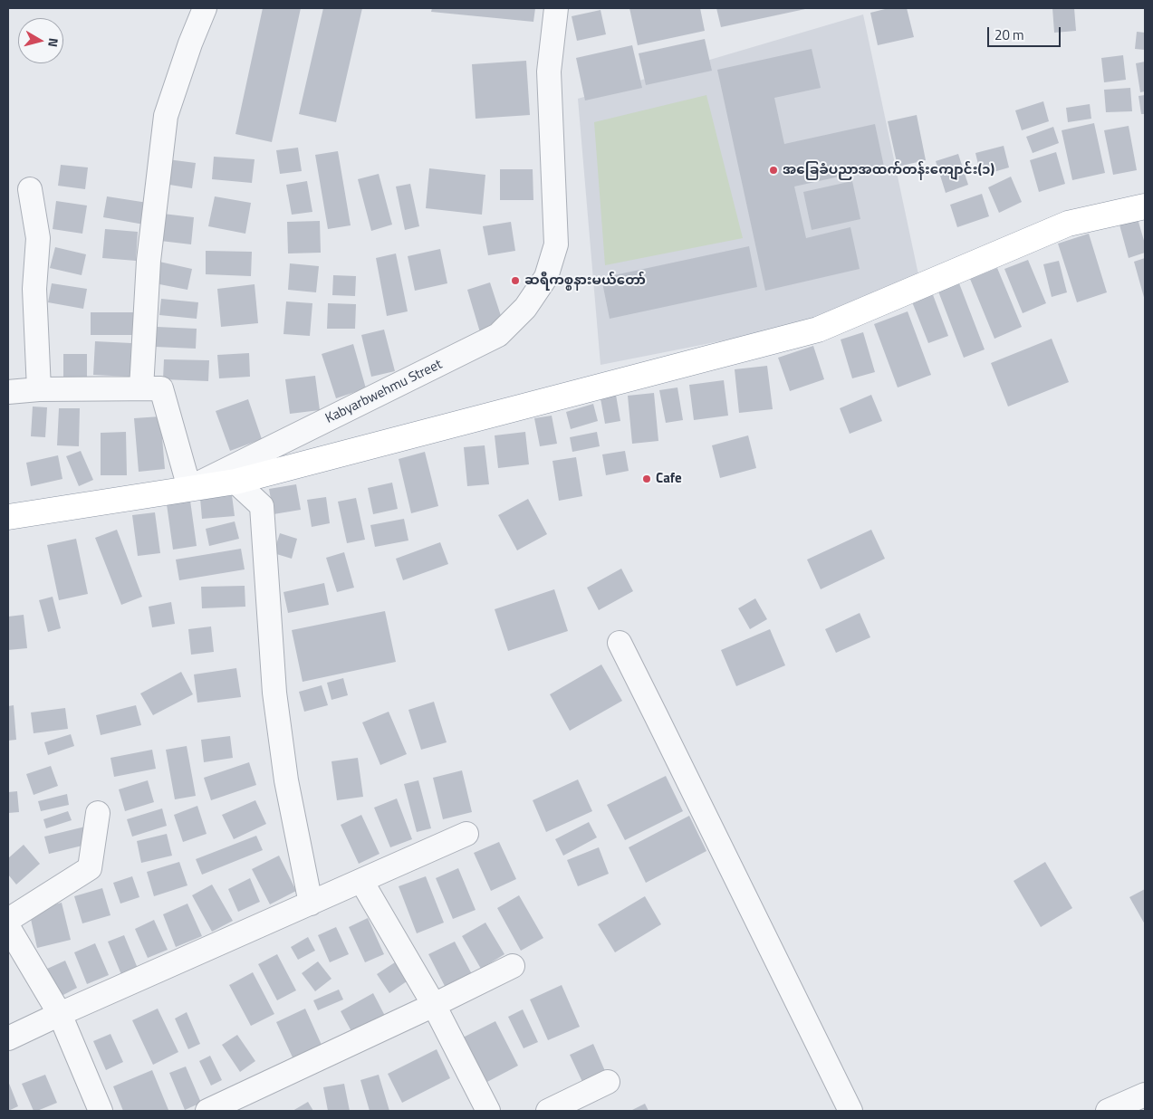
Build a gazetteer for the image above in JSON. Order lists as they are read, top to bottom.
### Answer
{
  "streets": {
    "street": ["Kabyarbwehmu Street"]
  },
  "places": ["အခြေခံပညာအထက်တန်းကျောင်း(၁)", "ဆရီကစ္စနားမယ်တော်", "Cafe"],
  "scale_bar": "20 m",
  "north": "right"
}
